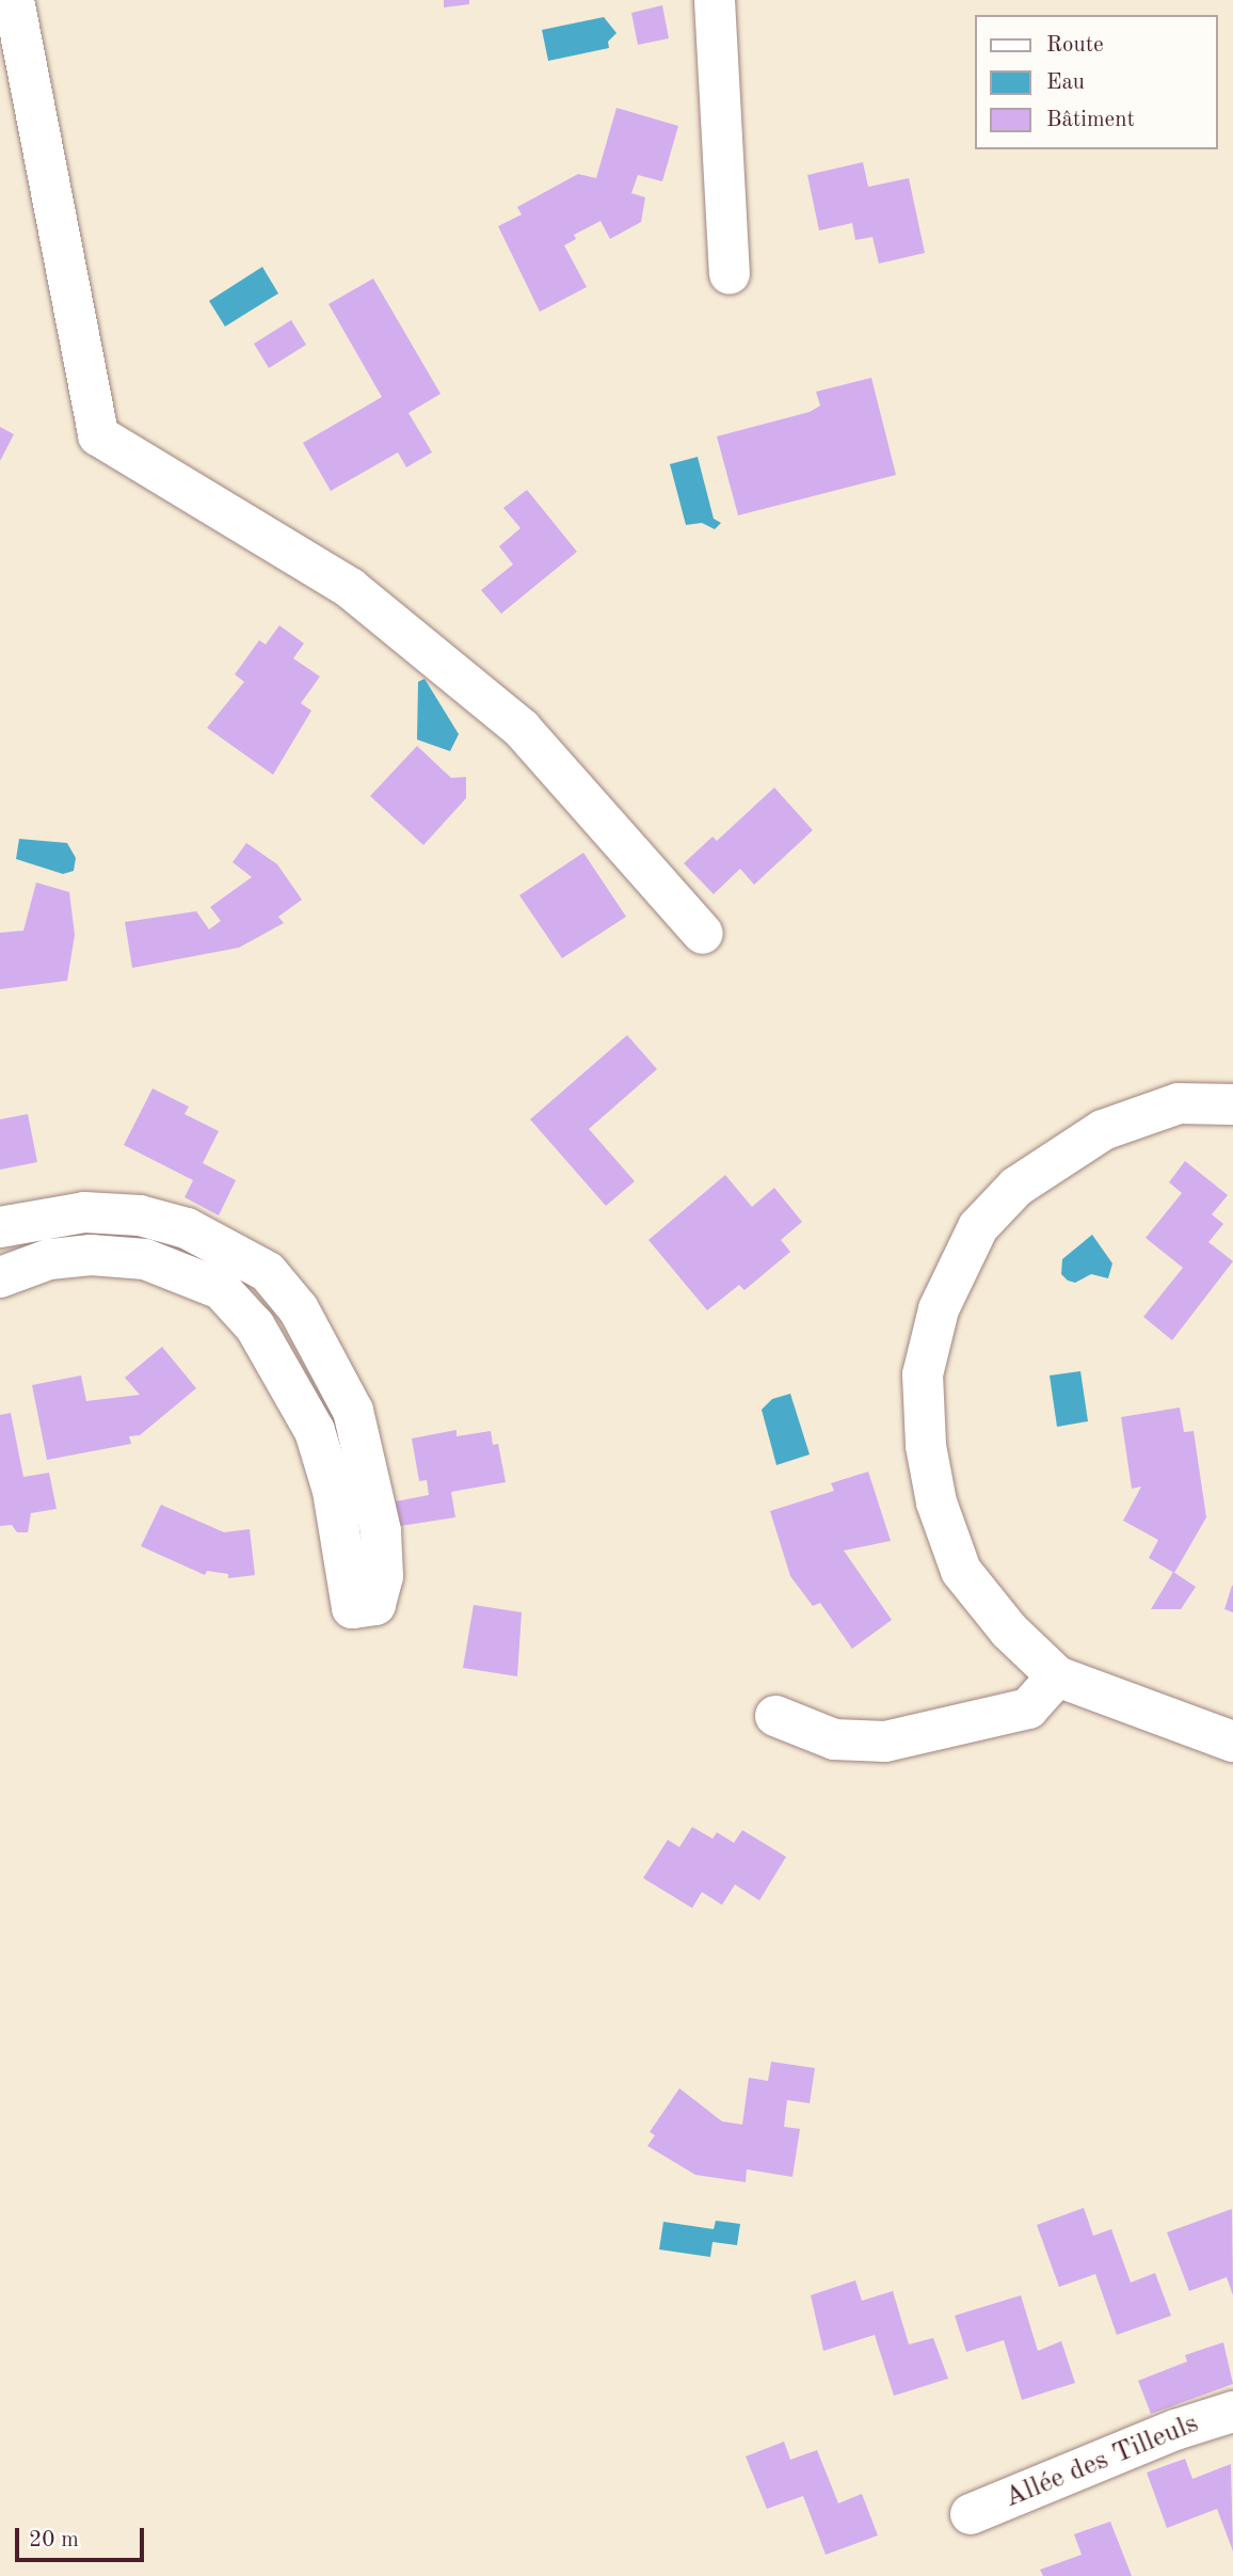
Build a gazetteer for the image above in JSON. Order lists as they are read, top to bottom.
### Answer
{
  "streets": {
    "street": ["Allée des Tilleuls"]
  },
  "legend": ["Route", "Eau", "Bâtiment"],
  "scale_bar": "20 m"
}
